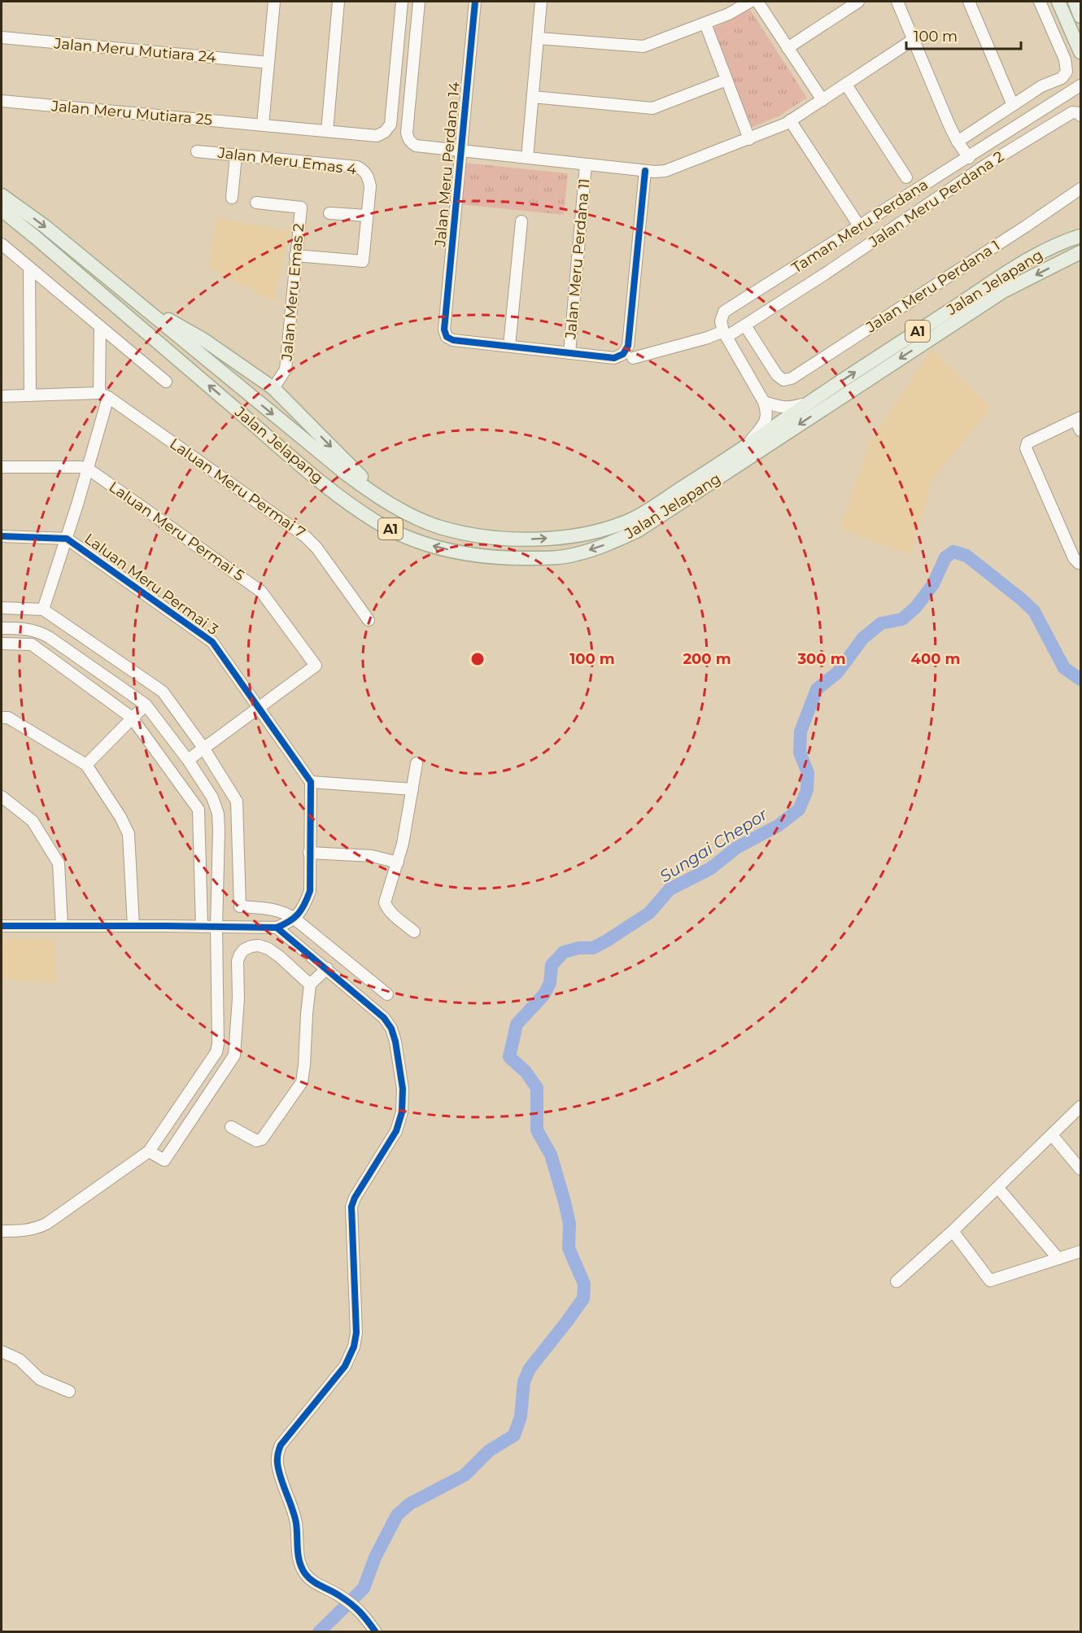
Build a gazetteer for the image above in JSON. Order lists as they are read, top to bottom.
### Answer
{
  "streets": {
    "main road": ["Jalan Jelapang", "A1"],
    "street": [
      "Jalan Meru Mutiara 24",
      "Jalan Meru Mutiara 25",
      "Jalan Meru Emas 4",
      "Jalan Meru Perdana 14",
      "Jalan Meru Perdana 2",
      "Taman Meru Perdana",
      "Jalan Meru Perdana 11",
      "Jalan Meru Perdana 1",
      "Jalan Meru Emas 2",
      "Laluan Meru Permai 7",
      "Laluan Meru Permai 5",
      "Laluan Meru Permai 3"
    ]
  },
  "crossings": [
    ["Jalan Meru Emas 4", "Jalan Meru Emas 2"],
    ["Jalan Meru Perdana 2", "Taman Meru Perdana"],
    ["Jalan Meru Perdana 2", "Jalan Meru Perdana 1"],
    ["Laluan Meru Permai 5", "Laluan Meru Permai 3"]
  ],
  "water": ["Sungai Chepor"],
  "scale_bar": "100 m",
  "rings": [
    "100 m",
    "200 m",
    "300 m",
    "400 m"
  ]
}
